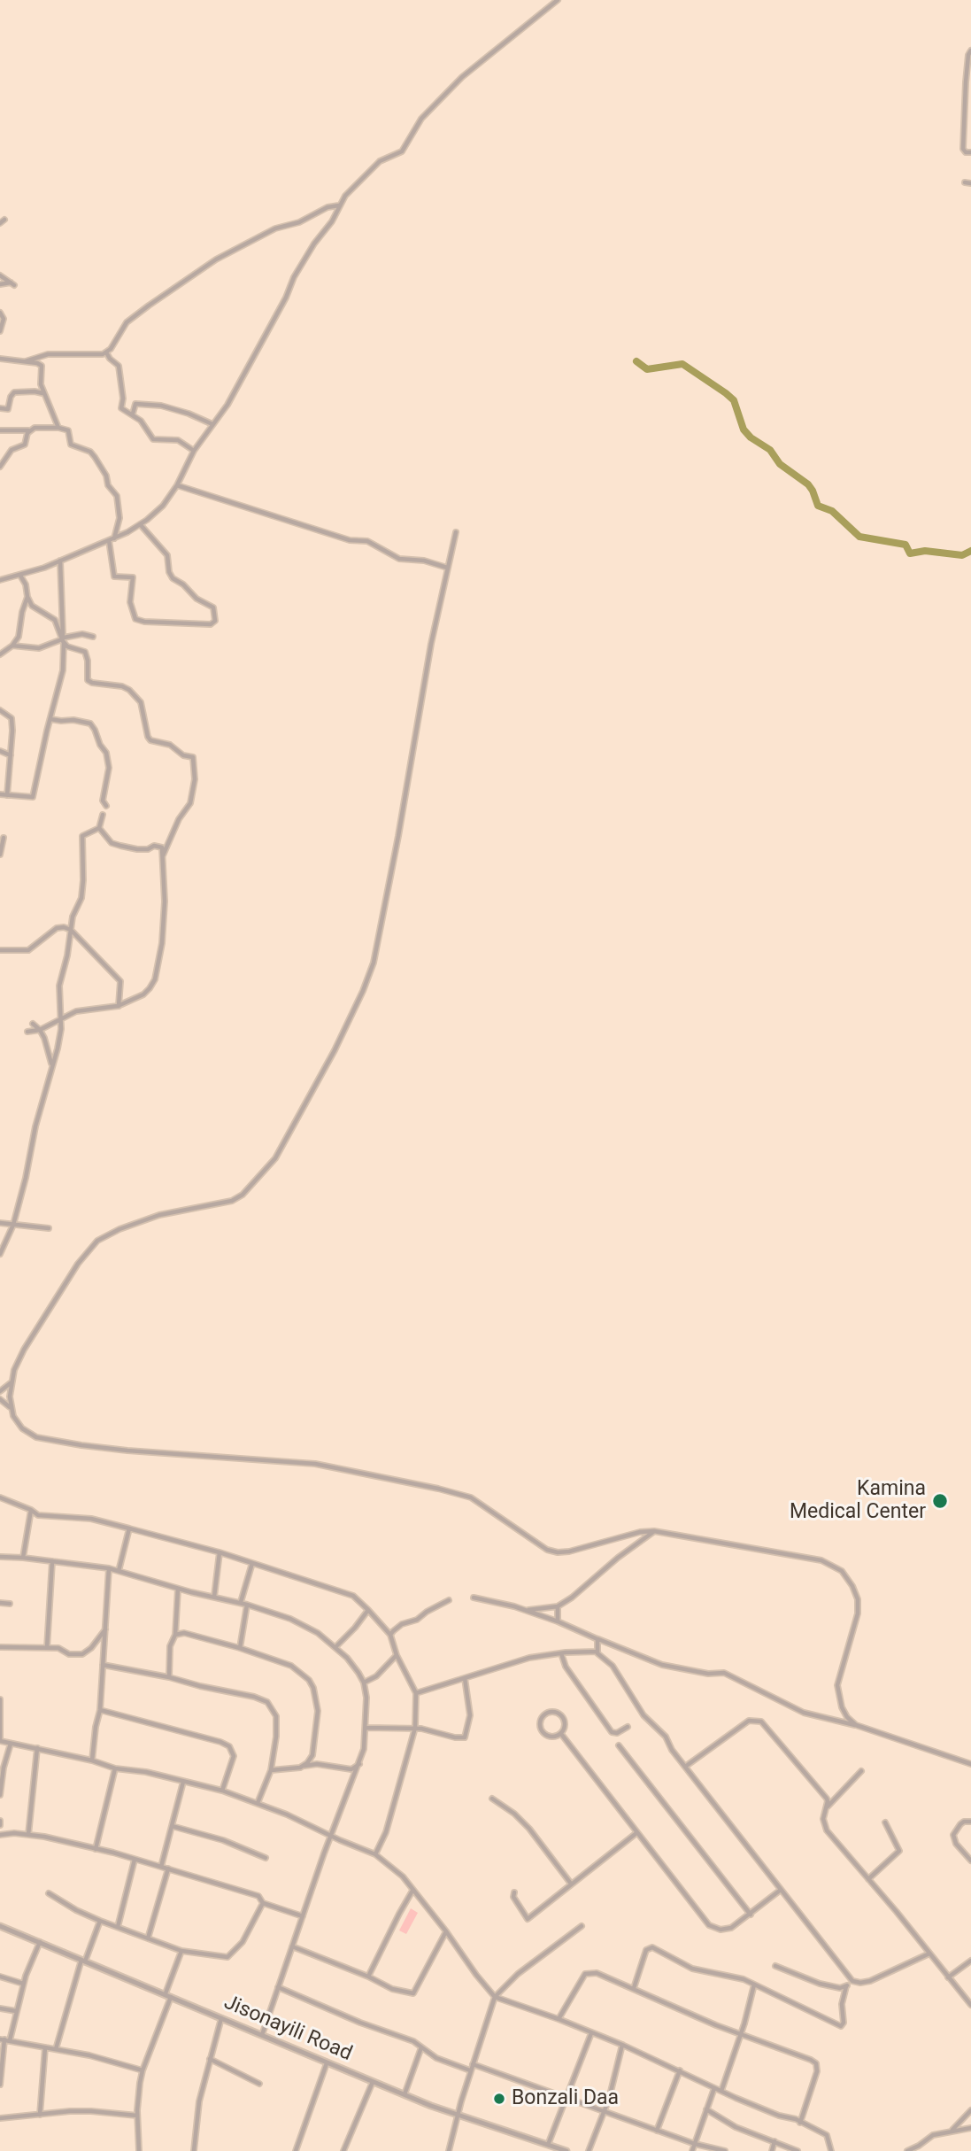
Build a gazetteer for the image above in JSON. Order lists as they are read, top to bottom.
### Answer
{
  "streets": {
    "street": ["Jisonayili Road"]
  },
  "places": ["Kamina Medical Center", "Bonzali Daa"]
}
